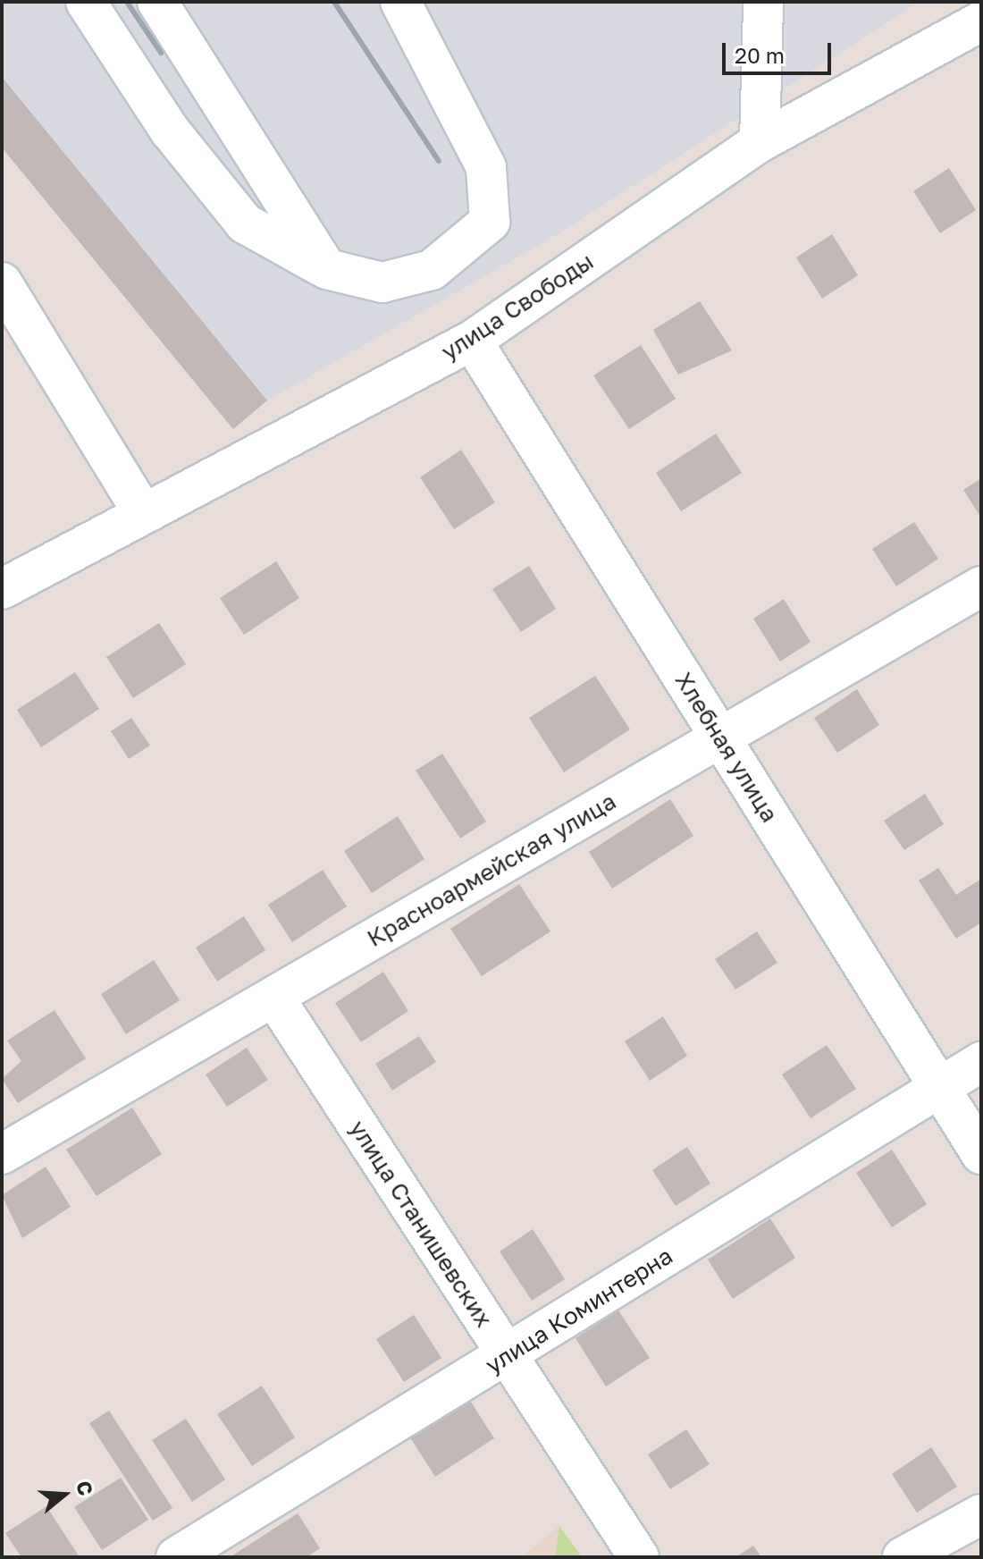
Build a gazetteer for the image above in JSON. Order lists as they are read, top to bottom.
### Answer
{
  "streets": {
    "street": [
      "улица Свободы",
      "Хлебная улица",
      "Красноармейская улица",
      "улица Станишевских",
      "улица Коминтерна"
    ]
  },
  "crossings": [
    ["улица Свободы", "Хлебная улица"],
    ["Хлебная улица", "Красноармейская улица"],
    ["Хлебная улица", "улица Коминтерна"],
    ["Красноармейская улица", "улица Станишевских"],
    ["улица Станишевских", "улица Коминтерна"]
  ],
  "scale_bar": "20 m",
  "north": "right"
}
